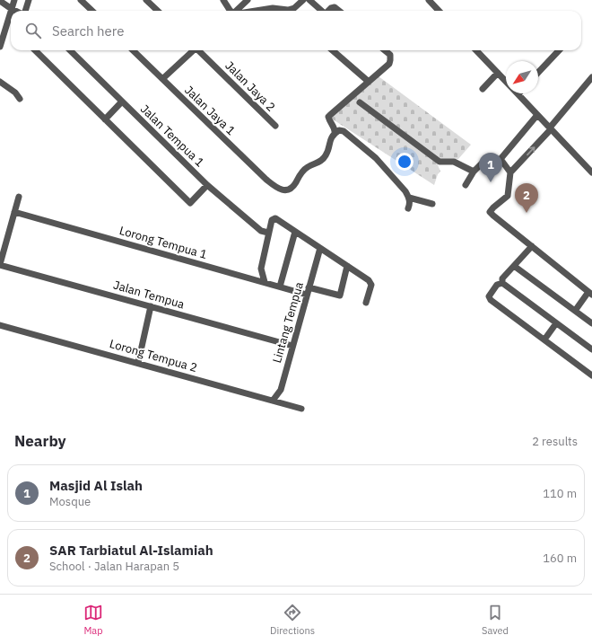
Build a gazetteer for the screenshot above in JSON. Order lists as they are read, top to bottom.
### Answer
{
  "streets": {
    "street": [
      "Jalan Jaya 2",
      "Jalan Jaya 1",
      "Jalan Tempua 1",
      "Lorong Tempua 1",
      "Jalan Tempua",
      "Lintang Tempua",
      "Lorong Tempua 2"
    ]
  },
  "crossings": [
    ["Lorong Tempua 1", "Lintang Tempua"],
    ["Jalan Tempua", "Lintang Tempua"],
    ["Lintang Tempua", "Lorong Tempua 2"]
  ],
  "north": "bottom left",
  "page": {
    "search": "Search here",
    "pins": ["1", "2"],
    "heading": ["Nearby", "2 results"],
    "list": [
      {
        "mark": "1",
        "name": "Masjid Al Islah",
        "note": "Mosque",
        "value": "110 m"
      },
      {
        "mark": "2",
        "name": "SAR Tarbiatul Al-Islamiah",
        "note": "School · Jalan Harapan 5",
        "value": "160 m"
      }
    ],
    "nav": ["Map", "Directions", "Saved"]
  }
}
